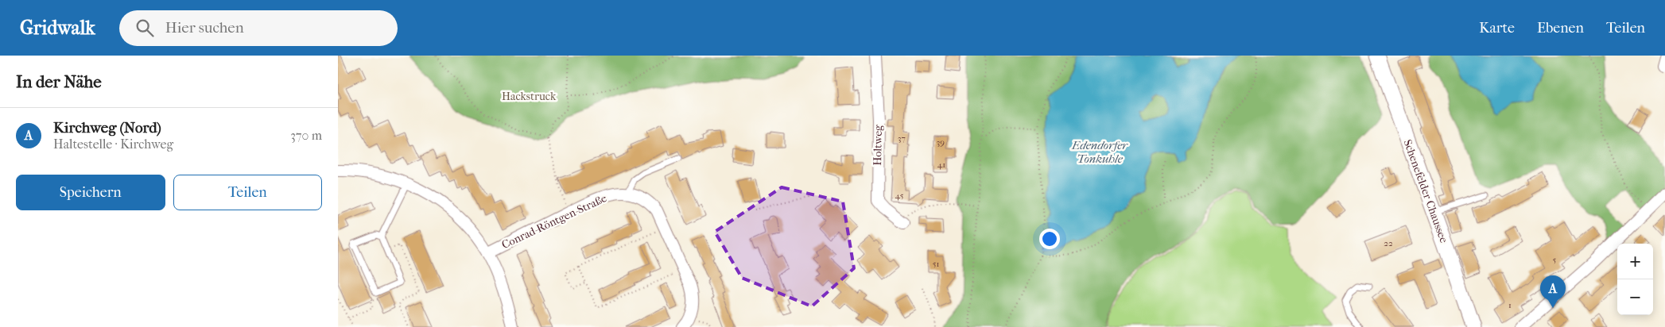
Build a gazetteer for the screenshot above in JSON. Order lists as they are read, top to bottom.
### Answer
{
  "streets": {
    "street": ["Holtweg", "Schenefelder Chaussee", "Conrad-Röntgen-Straße"]
  },
  "water": ["Edendorfer Tonkuhle"],
  "parks": ["Hackstruck"],
  "house_numbers": [
    "37",
    "39",
    "41",
    "45",
    "22",
    "5",
    "51",
    "1"
  ],
  "page": {
    "header": "Gridwalk",
    "search": "Hier suchen",
    "nav": ["Karte", "Ebenen", "Teilen"],
    "heading": "In der Nähe",
    "list": [
      {
        "mark": "A",
        "name": "Kirchweg (Nord)",
        "note": "Haltestelle · Kirchweg",
        "value": "370 m"
      }
    ],
    "buttons": ["Speichern", "Teilen"],
    "map_buttons": ["+", "−"],
    "pins": "A"
  }
}
